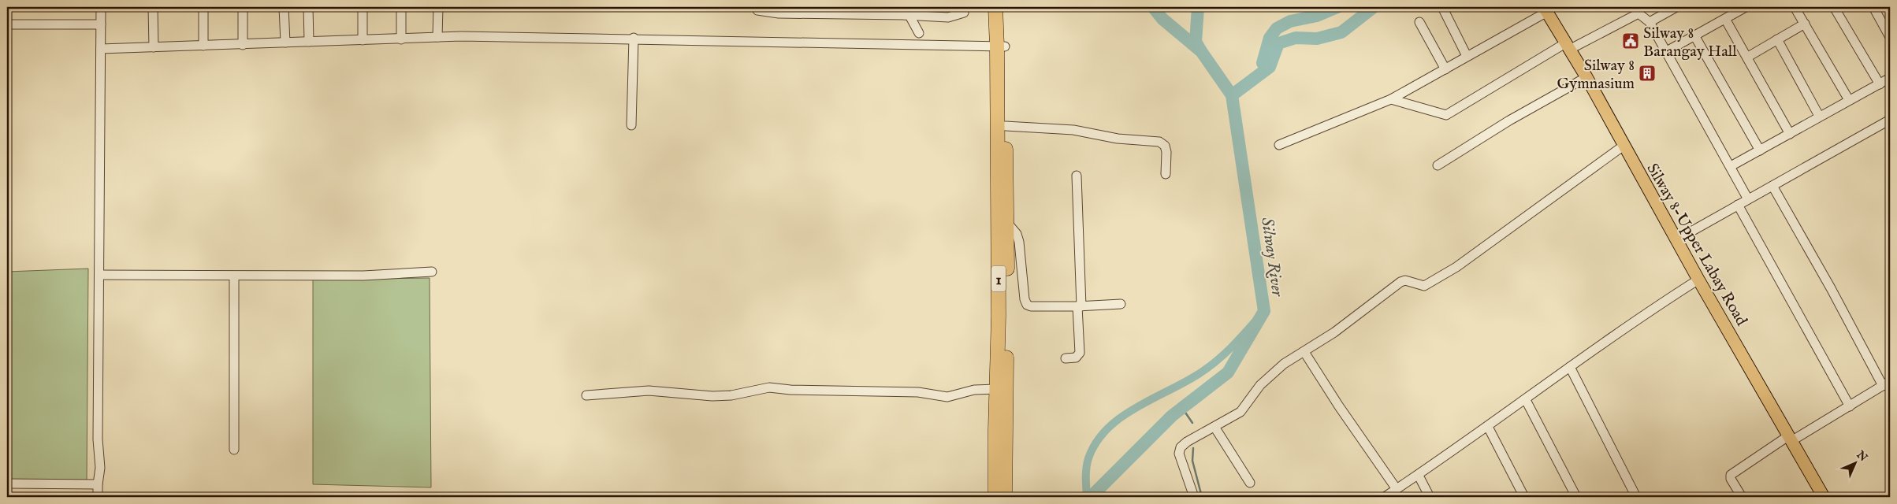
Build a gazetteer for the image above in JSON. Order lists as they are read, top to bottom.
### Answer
{
  "streets": {
    "highway": ["1"],
    "main road": ["Silway 8-Upper Labay Road"]
  },
  "water": ["Silway River"],
  "places": {
    "public building": ["Silway 8 Barangay Hall"],
    "building": ["Silway 8 Gymnasium"]
  },
  "north": "top right"
}
